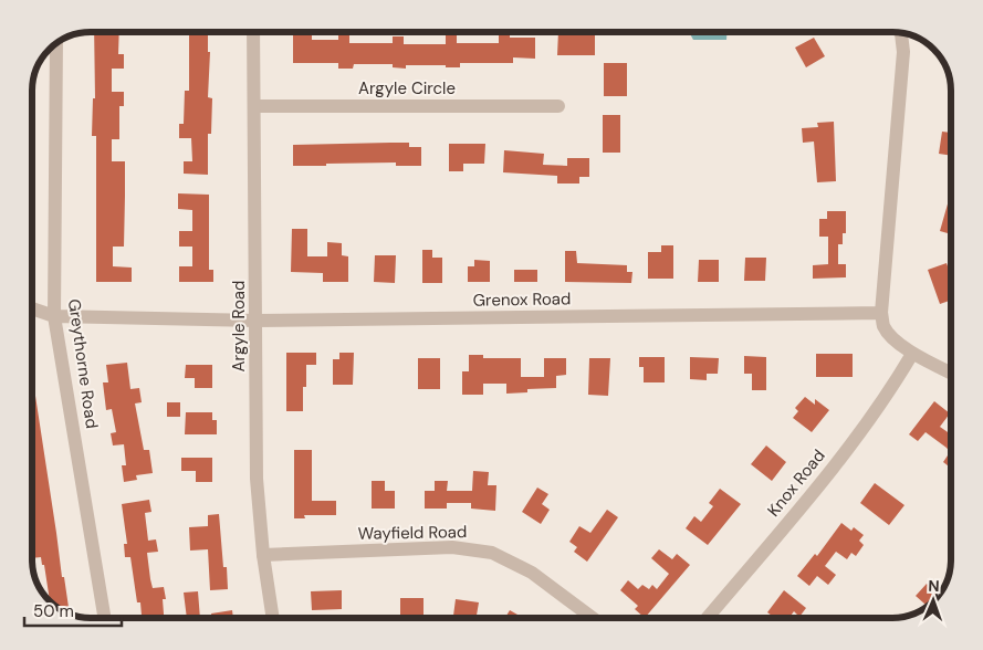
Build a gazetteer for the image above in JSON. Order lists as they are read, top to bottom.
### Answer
{
  "streets": {
    "street": [
      "Argyle Circle",
      "Grenox Road",
      "Argyle Road",
      "Greythorne Road",
      "Knox Road",
      "Wayfield Road"
    ]
  },
  "crossings": [
    ["Argyle Circle", "Argyle Road"],
    ["Grenox Road", "Argyle Road"],
    ["Grenox Road", "Greythorne Road"],
    ["Argyle Road", "Wayfield Road"]
  ],
  "scale_bar": "50 m",
  "north": "top"
}
